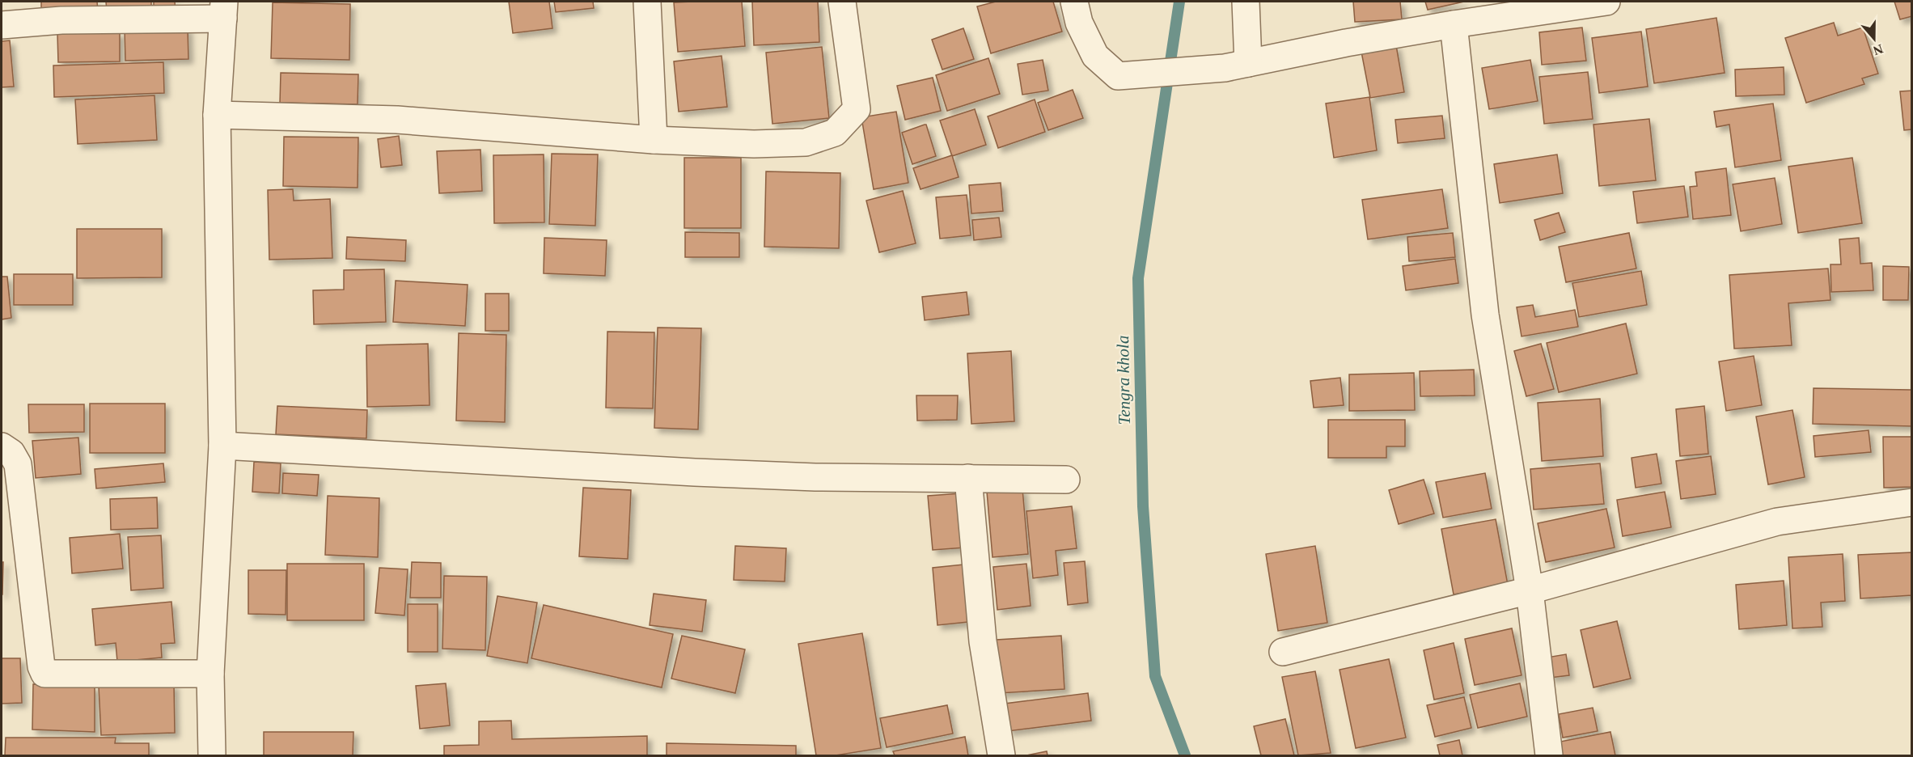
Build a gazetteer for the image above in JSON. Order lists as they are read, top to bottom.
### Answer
{
  "water": ["Tengra khola"],
  "north": "bottom"
}
